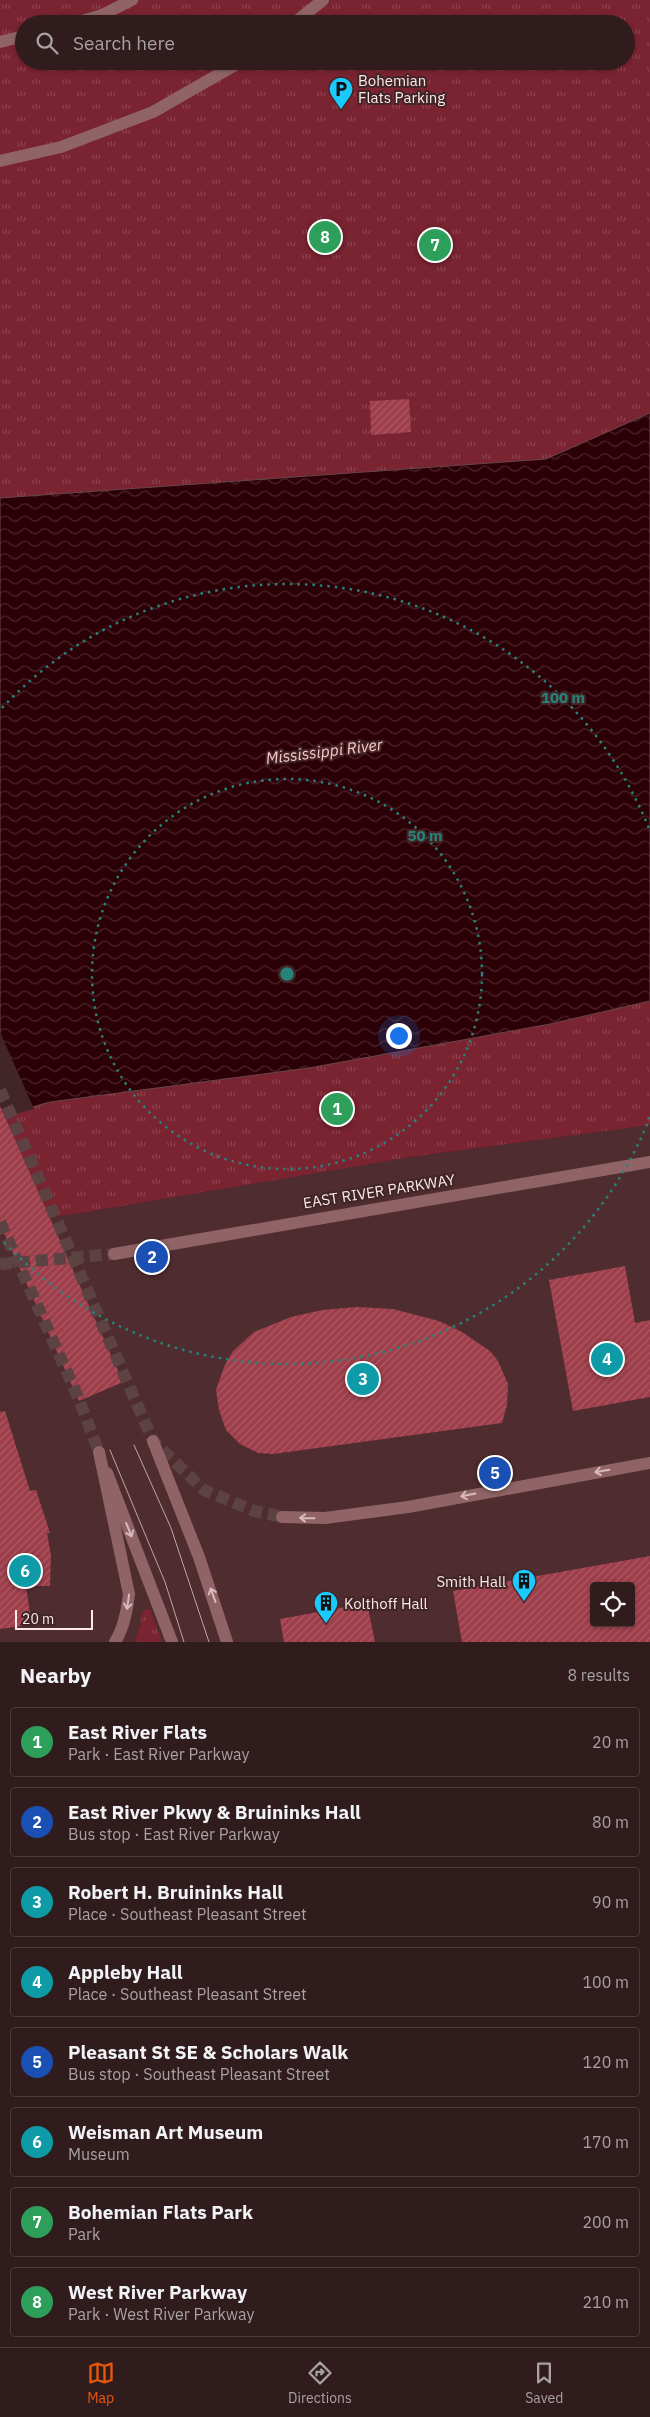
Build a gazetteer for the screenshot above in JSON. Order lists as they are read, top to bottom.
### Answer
{
  "streets": {
    "street": ["EAST RIVER PARKWAY"]
  },
  "water": ["Mississippi River"],
  "places": {
    "parking": ["Bohemian Flats Parking"],
    "building": ["Smith Hall", "Kolthoff Hall"]
  },
  "scale_bar": "20 m",
  "page": {
    "search": "Search here",
    "pins": [
      "8",
      "7",
      "1",
      "2",
      "4",
      "3",
      "5",
      "6"
    ],
    "scale": "20 m",
    "heading": ["Nearby", "8 results"],
    "list": [
      {
        "mark": "1",
        "name": "East River Flats",
        "note": "Park · East River Parkway",
        "value": "20 m"
      },
      {
        "mark": "2",
        "name": "East River Pkwy & Bruininks Hall",
        "note": "Bus stop · East River Parkway",
        "value": "80 m"
      },
      {
        "mark": "3",
        "name": "Robert H. Bruininks Hall",
        "note": "Place · Southeast Pleasant Street",
        "value": "90 m"
      },
      {
        "mark": "4",
        "name": "Appleby Hall",
        "note": "Place · Southeast Pleasant Street",
        "value": "100 m"
      },
      {
        "mark": "5",
        "name": "Pleasant St SE & Scholars Walk",
        "note": "Bus stop · Southeast Pleasant Street",
        "value": "120 m"
      },
      {
        "mark": "6",
        "name": "Weisman Art Museum",
        "note": "Museum",
        "value": "170 m"
      },
      {
        "mark": "7",
        "name": "Bohemian Flats Park",
        "note": "Park",
        "value": "200 m"
      },
      {
        "mark": "8",
        "name": "West River Parkway",
        "note": "Park · West River Parkway",
        "value": "210 m"
      }
    ],
    "nav": ["Map", "Directions", "Saved"]
  },
  "rings": ["100 m", "50 m"]
}
